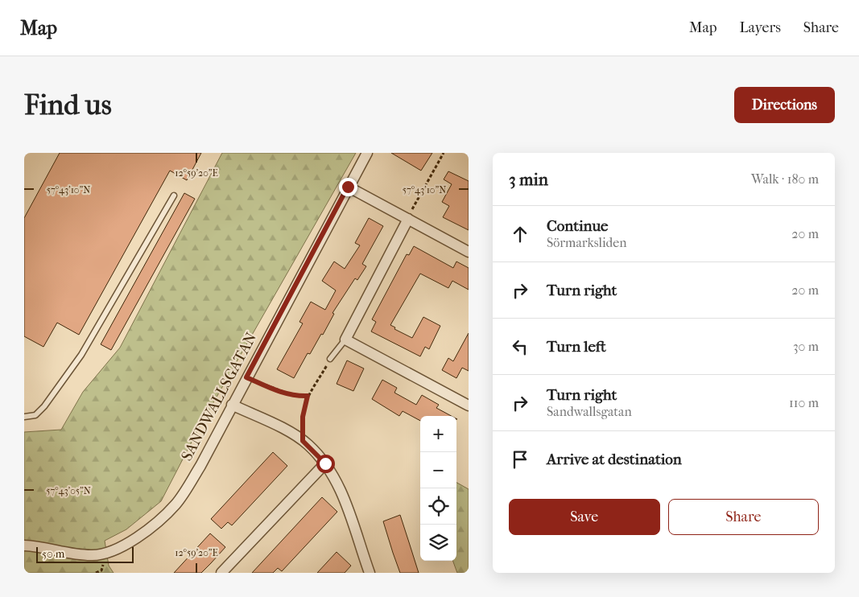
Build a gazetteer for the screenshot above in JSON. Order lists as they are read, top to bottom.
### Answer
{
  "streets": {
    "street": ["SANDWALLSGATAN"]
  },
  "scale_bar": "50 m",
  "page": {
    "header": "Map",
    "nav": ["Map", "Layers", "Share"],
    "buttons": [
      "Directions",
      ["Save", "Share"]
    ],
    "title": "Find us",
    "heading": ["3 min", "Walk · 180 m"],
    "list": [
      ["Continue", "Sörmarksliden", "20 m"],
      ["Turn right", "20 m"],
      ["Turn left", "30 m"],
      ["Turn right", "Sandwallsgatan", "110 m"],
      "Arrive at destination"
    ],
    "map_buttons": ["+", "−"],
    "scale": "50 m"
  },
  "coordinates": ["12°59'20\"E", "57°43'10\"N", "57°43'05\"N"]
}
